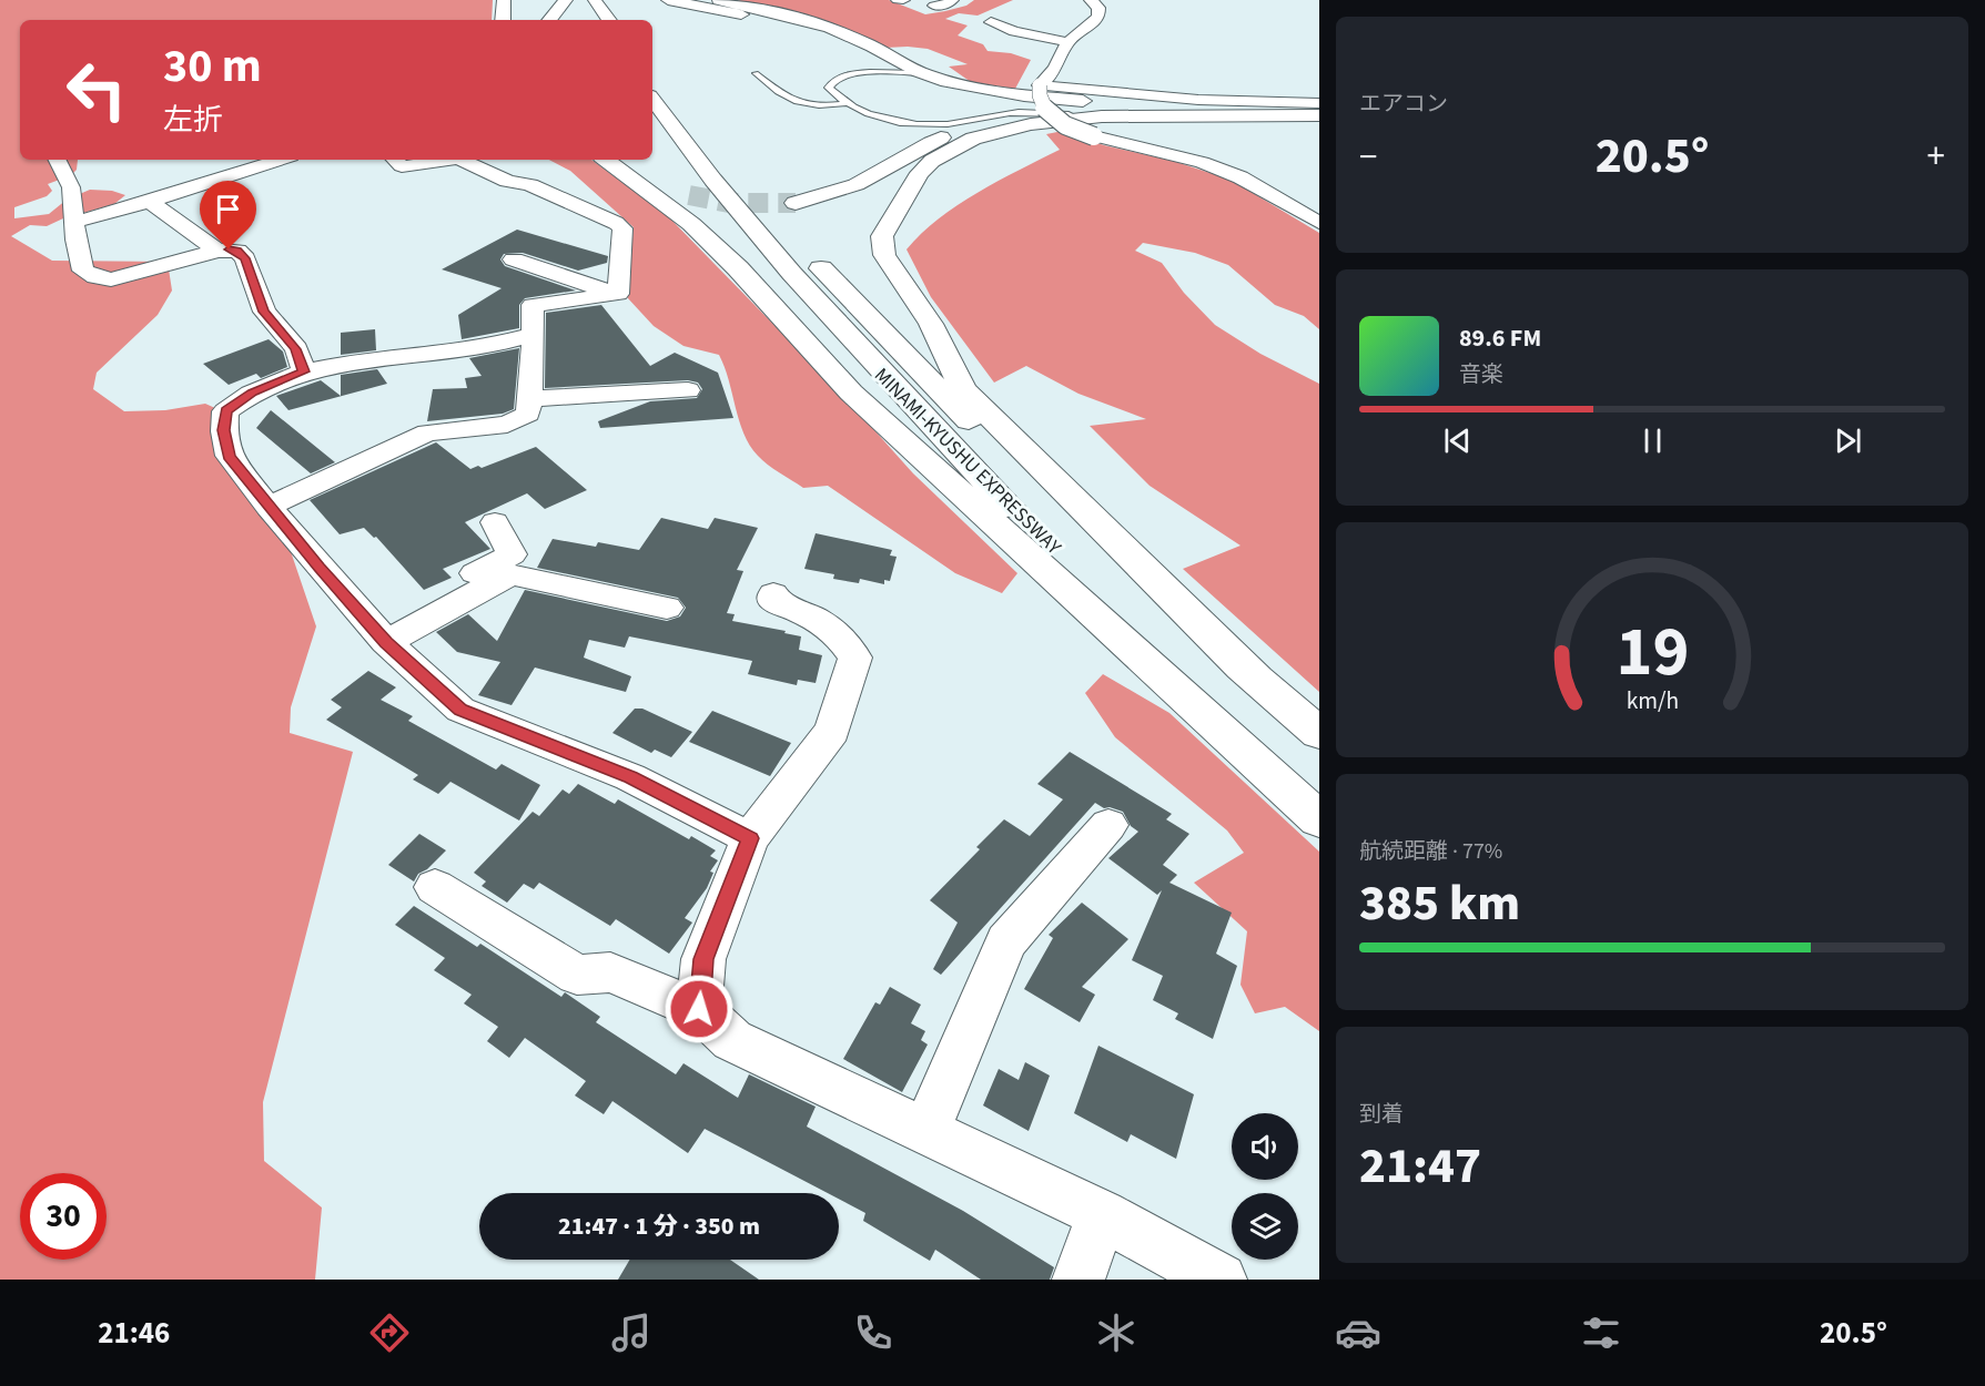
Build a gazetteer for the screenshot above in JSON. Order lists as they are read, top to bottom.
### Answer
{
  "streets": {
    "highway": ["MINAMI-KYUSHU EXPRESSWAY"]
  },
  "page": {
    "tile": [
      "エアコン",
      ["航続距離 · 77%", "385 km"],
      ["到着", "21:47"]
    ],
    "turn": ["30 m", "左折"],
    "heat": ["−", "20.5°", "+"],
    "song": ["89.6 FM", "音楽"],
    "limit": "30",
    "trip": "21:47 · 1 分 · 350 m",
    "tabs": ["21:46", "20.5°"],
    "gauge": ["19", "km/h"]
  }
}
